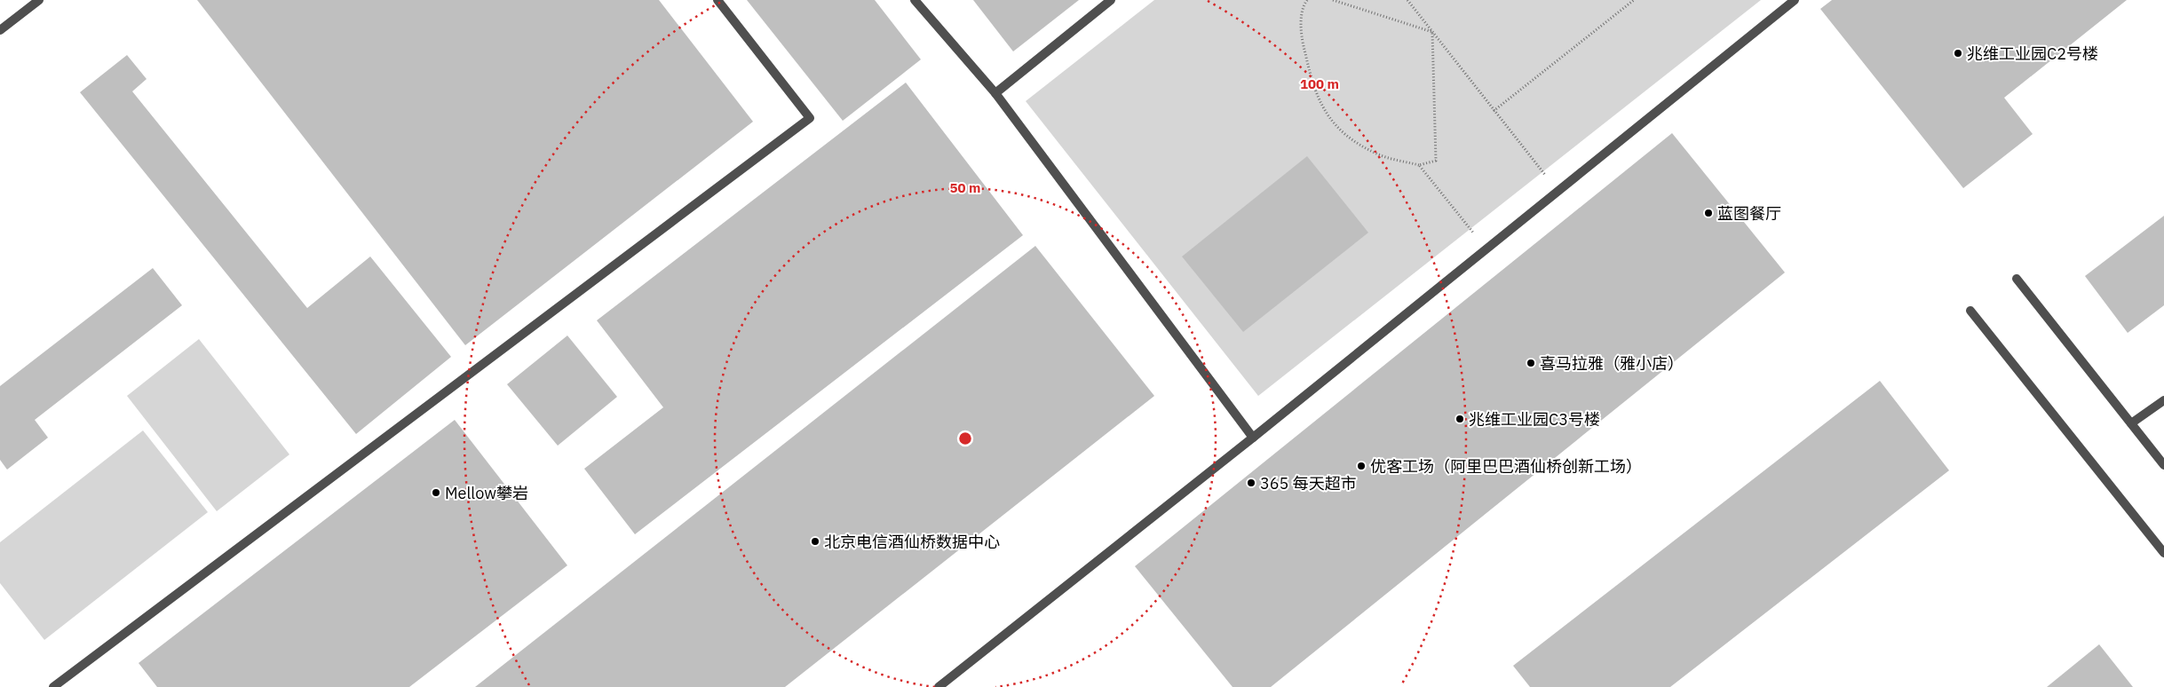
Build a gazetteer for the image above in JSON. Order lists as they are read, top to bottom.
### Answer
{
  "places": [
    "兆维工业园C2号楼",
    "蓝图餐厅",
    "喜马拉雅（雅小店）",
    "兆维工业园C3号楼",
    "优客工场（阿里巴巴酒仙桥创新工场）",
    "365 每天超市",
    "Mellow攀岩",
    "北京电信酒仙桥数据中心"
  ],
  "rings": ["100 m", "50 m"]
}
